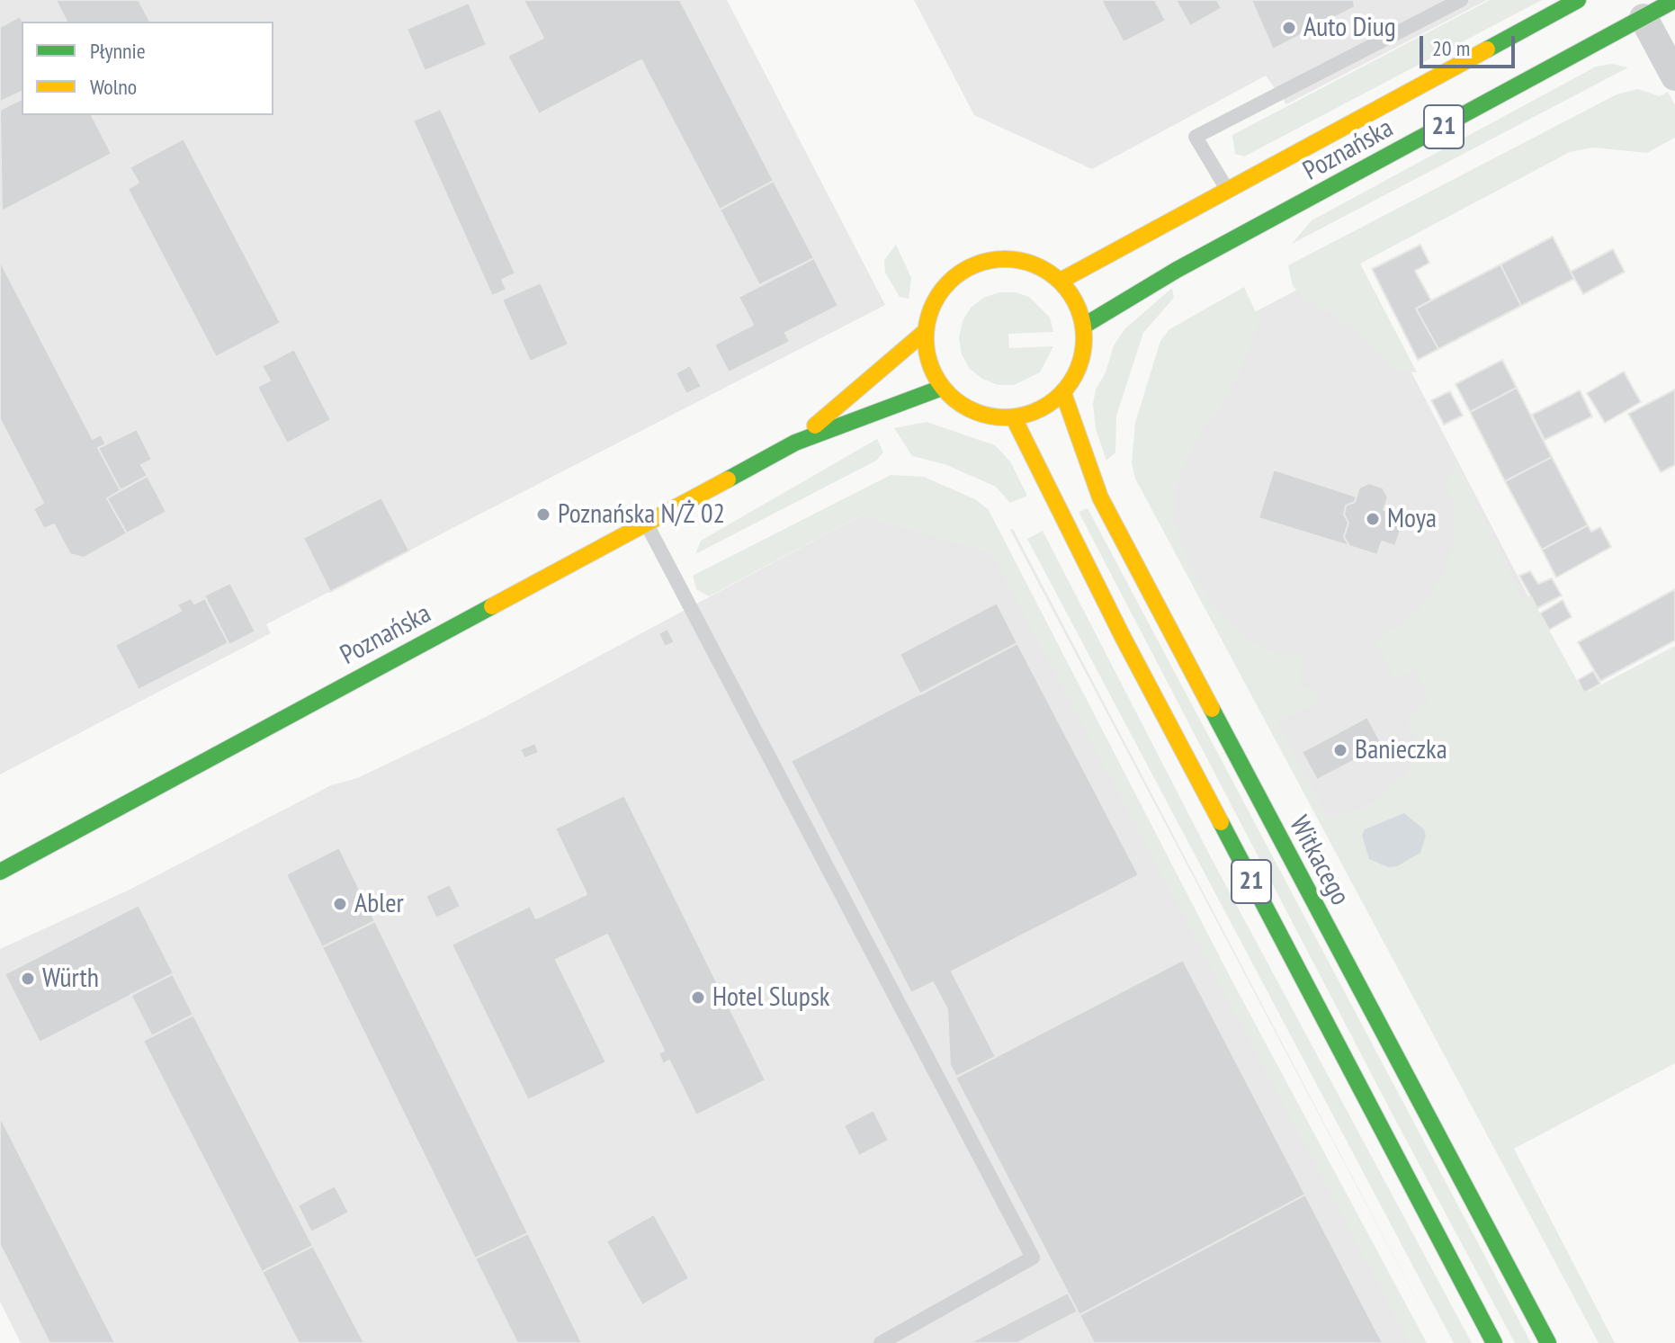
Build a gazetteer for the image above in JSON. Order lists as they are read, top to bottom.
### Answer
{
  "streets": {
    "main road": ["21", "Poznańska", "Witkacego"]
  },
  "crossings": [
    ["21", "Poznańska"],
    ["21", "Witkacego"],
    ["Poznańska", "Witkacego"]
  ],
  "places": [
    "Auto Diug",
    "Poznańska N/Ż 02",
    "Moya",
    "Banieczka",
    "Abler",
    "Würth",
    "Hotel Slupsk"
  ],
  "legend": ["Płynnie", "Wolno"],
  "scale_bar": "20 m"
}
